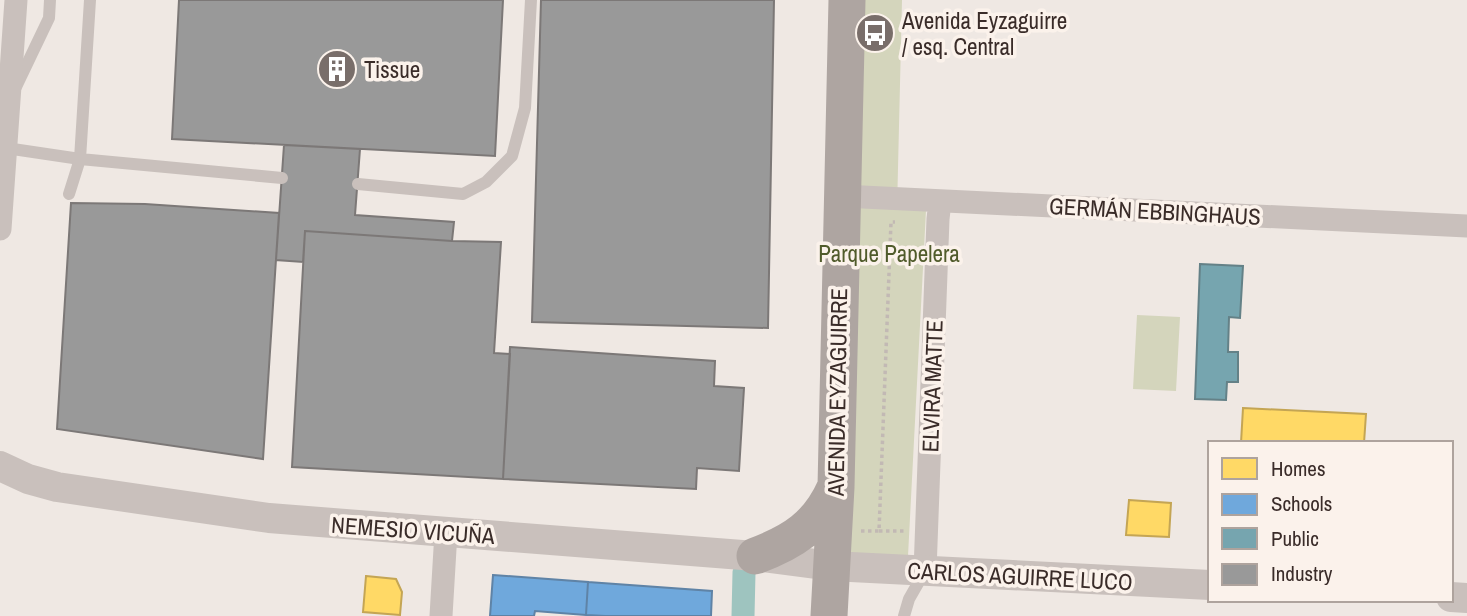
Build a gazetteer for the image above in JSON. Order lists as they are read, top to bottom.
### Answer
{
  "streets": {
    "main road": ["AVENIDA EYZAGUIRRE"],
    "street": [
      "GERMÁN EBBINGHAUS",
      "ELVIRA MATTE",
      "NEMESIO VICUÑA",
      "CARLOS AGUIRRE LUCO"
    ]
  },
  "crossings": [
    ["GERMÁN EBBINGHAUS", "ELVIRA MATTE"],
    ["GERMÁN EBBINGHAUS", "AVENIDA EYZAGUIRRE"],
    ["ELVIRA MATTE", "CARLOS AGUIRRE LUCO"],
    ["AVENIDA EYZAGUIRRE", "NEMESIO VICUÑA"],
    ["AVENIDA EYZAGUIRRE", "CARLOS AGUIRRE LUCO"],
    ["NEMESIO VICUÑA", "CARLOS AGUIRRE LUCO"]
  ],
  "parks": ["Parque Papelera"],
  "places": {
    "bus stop": ["Avenida Eyzaguirre / esq. Central"],
    "building": ["Tissue"]
  },
  "legend": [
    "Homes",
    "Schools",
    "Public",
    "Industry"
  ]
}
